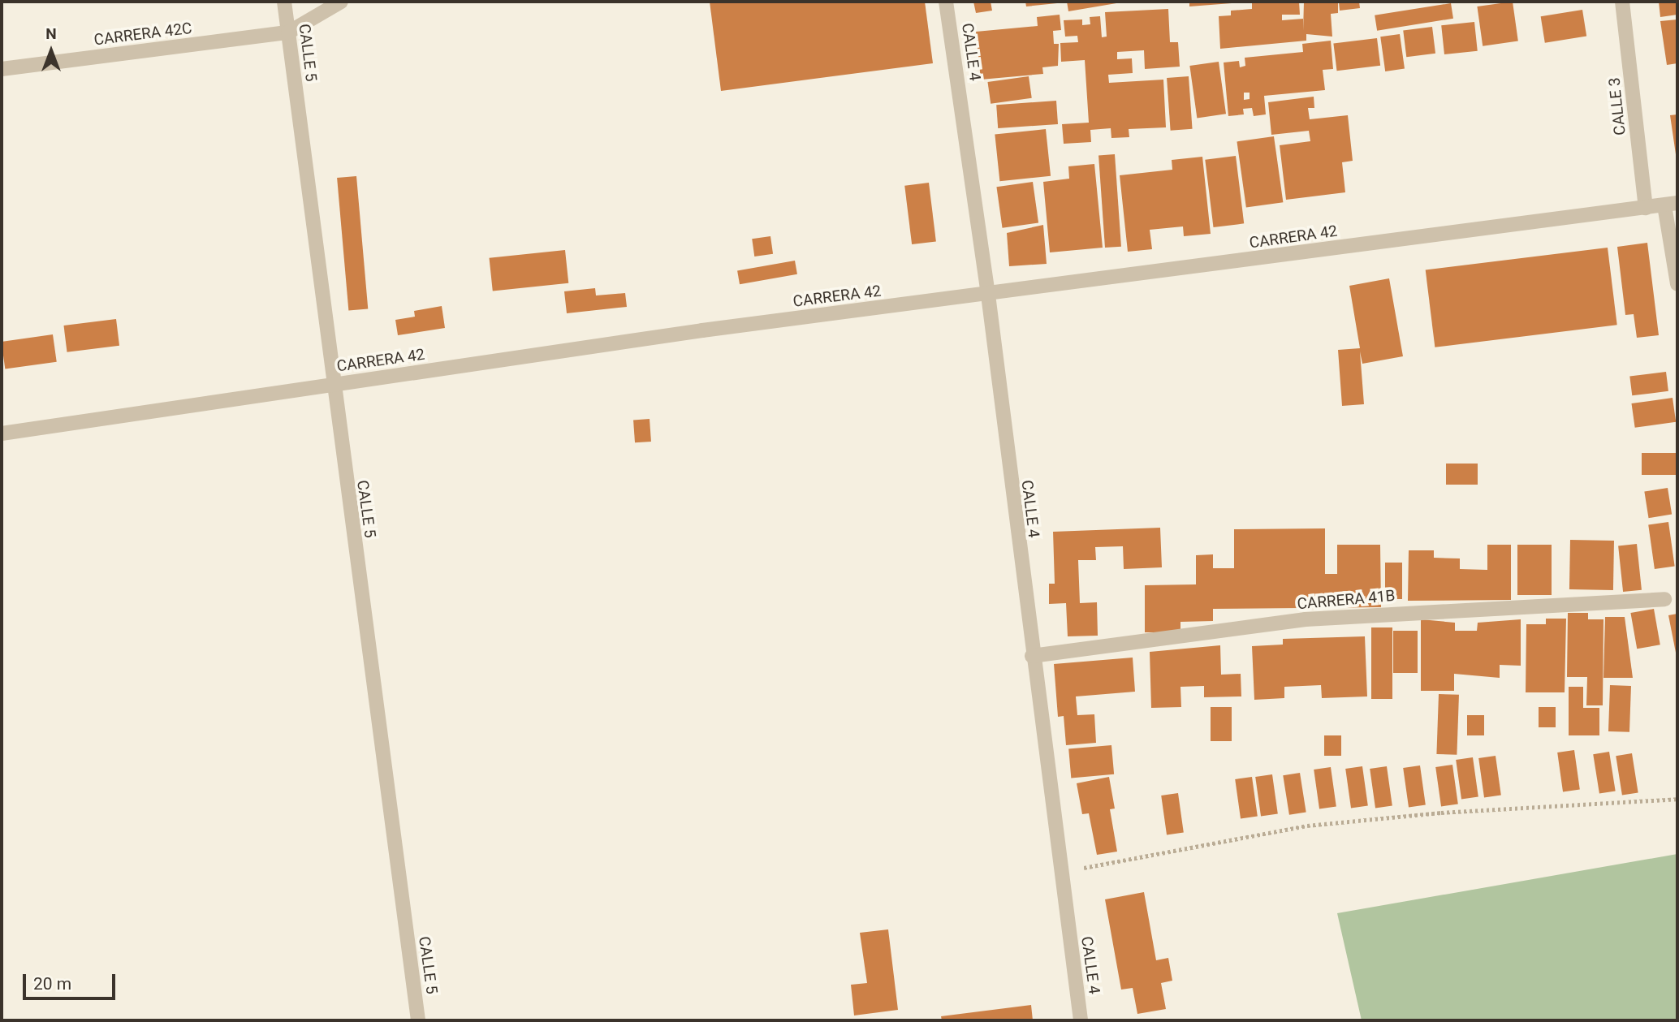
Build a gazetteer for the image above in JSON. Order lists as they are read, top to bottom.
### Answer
{
  "streets": {
    "street": [
      "CARRERA 42C",
      "CALLE 4",
      "CALLE 5",
      "CALLE 3",
      "CARRERA 42",
      "CARRERA 41B"
    ]
  },
  "crossings": [
    ["CARRERA 42C", "CALLE 5"],
    ["CALLE 4", "CARRERA 42"],
    ["CALLE 4", "CARRERA 41B"],
    ["CALLE 5", "CARRERA 42"],
    ["CALLE 3", "CARRERA 42"]
  ],
  "scale_bar": "20 m",
  "north": "top"
}
